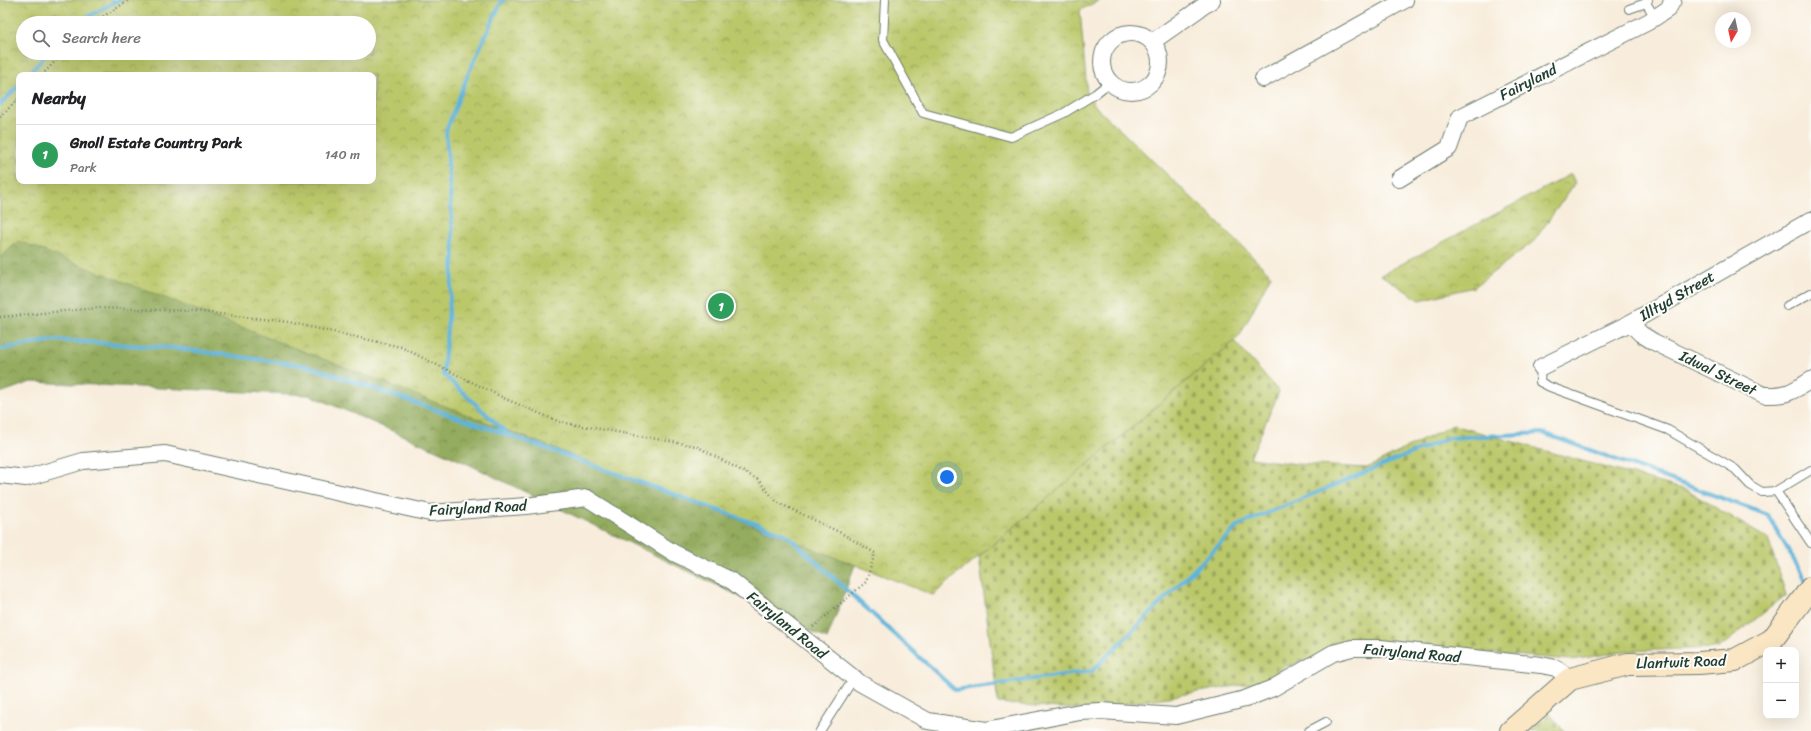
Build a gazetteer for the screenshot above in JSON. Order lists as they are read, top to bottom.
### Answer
{
  "streets": {
    "main road": ["Llantwit Road"],
    "street": [
      "Fairyland",
      "Illtyd Street",
      "Idwal Street",
      "Fairyland Road"
    ]
  },
  "crossings": [
    ["Illtyd Street", "Idwal Street"],
    ["Fairyland Road", "Llantwit Road"]
  ],
  "north": "bottom",
  "page": {
    "search": "Search here",
    "heading": "Nearby",
    "list": [
      {
        "mark": "1",
        "name": "Gnoll Estate Country Park",
        "note": "Park",
        "value": "140 m"
      }
    ],
    "pins": "1",
    "map_buttons": ["+", "−"]
  }
}
